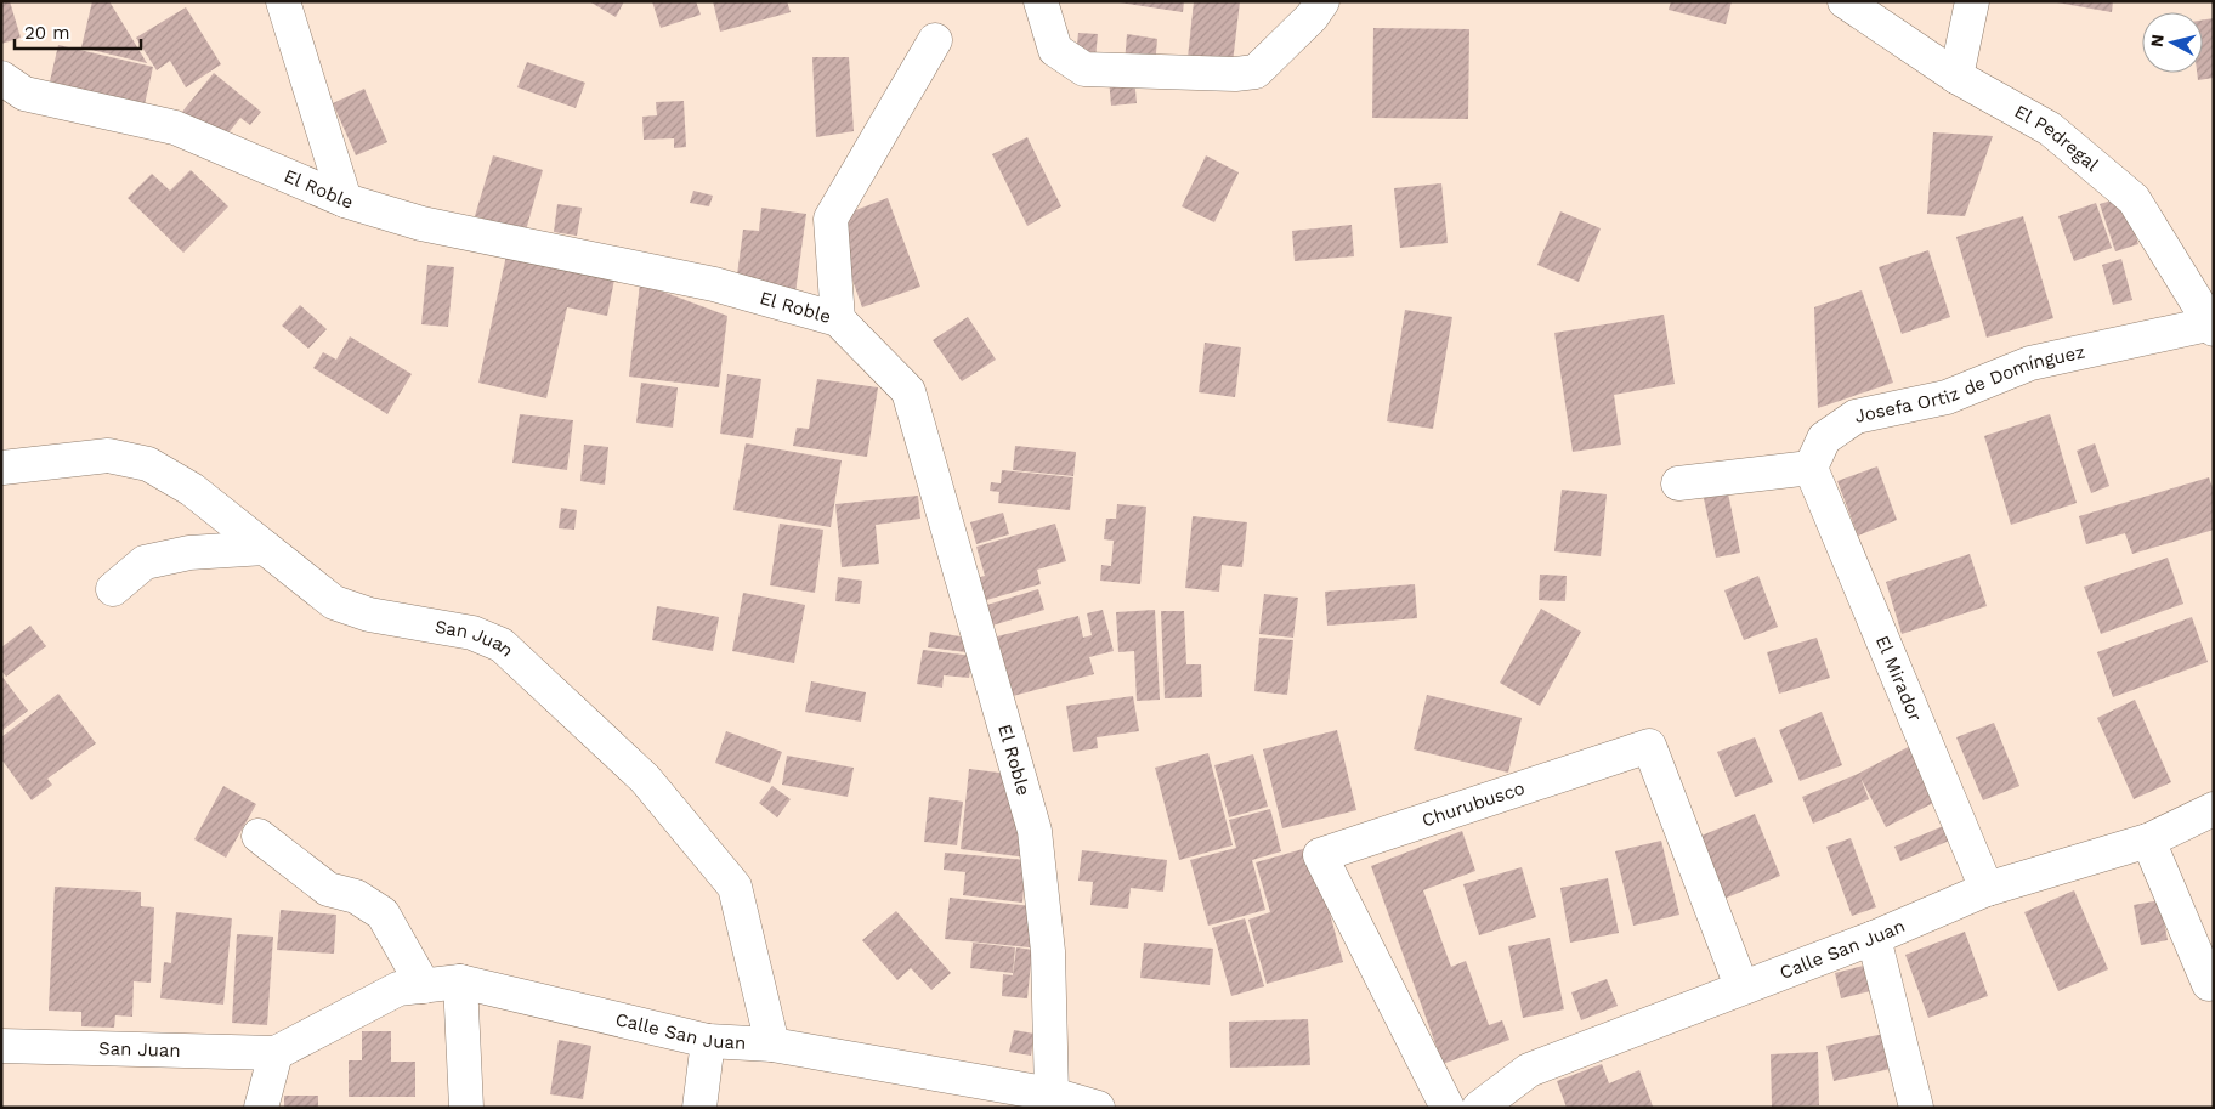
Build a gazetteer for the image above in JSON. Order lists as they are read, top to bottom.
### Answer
{
  "streets": {
    "street": [
      "El Pedregal",
      "El Roble",
      "Josefa Ortiz de Domínguez",
      "San Juan",
      "El Mirador",
      "Churubusco",
      "Calle San Juan"
    ]
  },
  "crossings": [
    ["El Pedregal", "Josefa Ortiz de Domínguez"],
    ["El Roble", "Calle San Juan"],
    ["Josefa Ortiz de Domínguez", "El Mirador"],
    ["San Juan", "Calle San Juan"],
    ["El Mirador", "Calle San Juan"],
    ["Churubusco", "Calle San Juan"]
  ],
  "scale_bar": "20 m",
  "north": "left"
}
